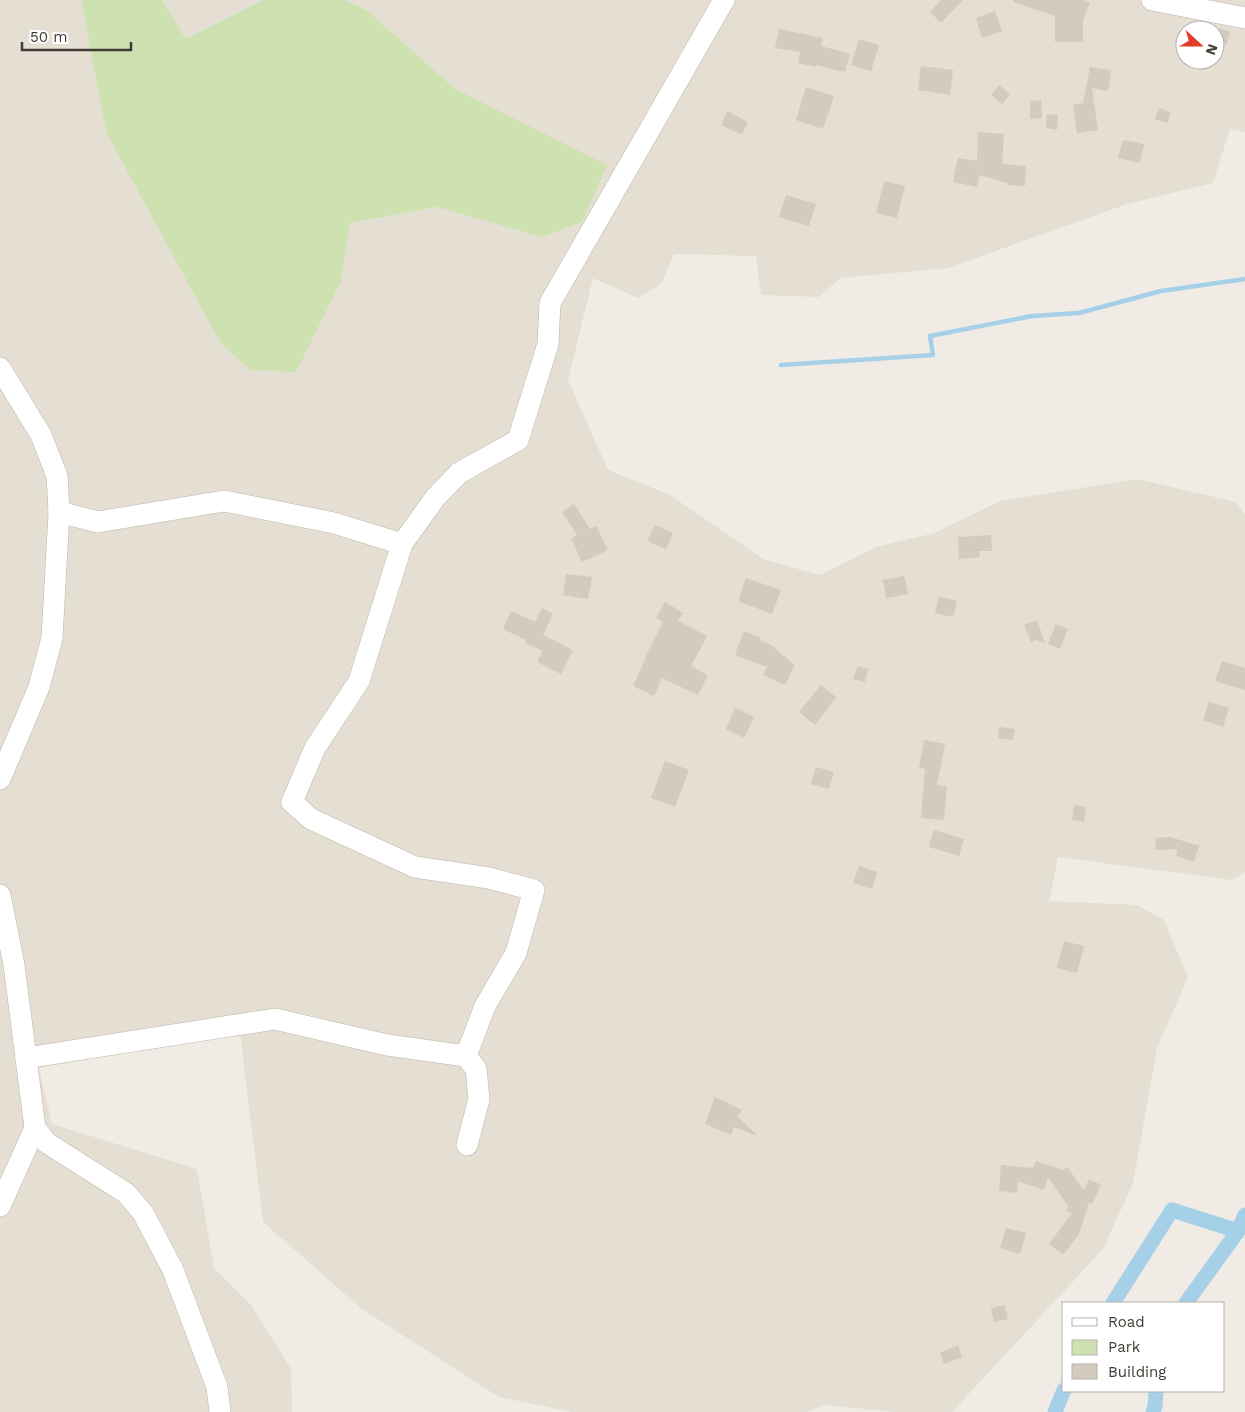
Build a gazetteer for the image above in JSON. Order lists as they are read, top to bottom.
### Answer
{
  "legend": ["Road", "Park", "Building"],
  "scale_bar": "50 m",
  "north": "right"
}
